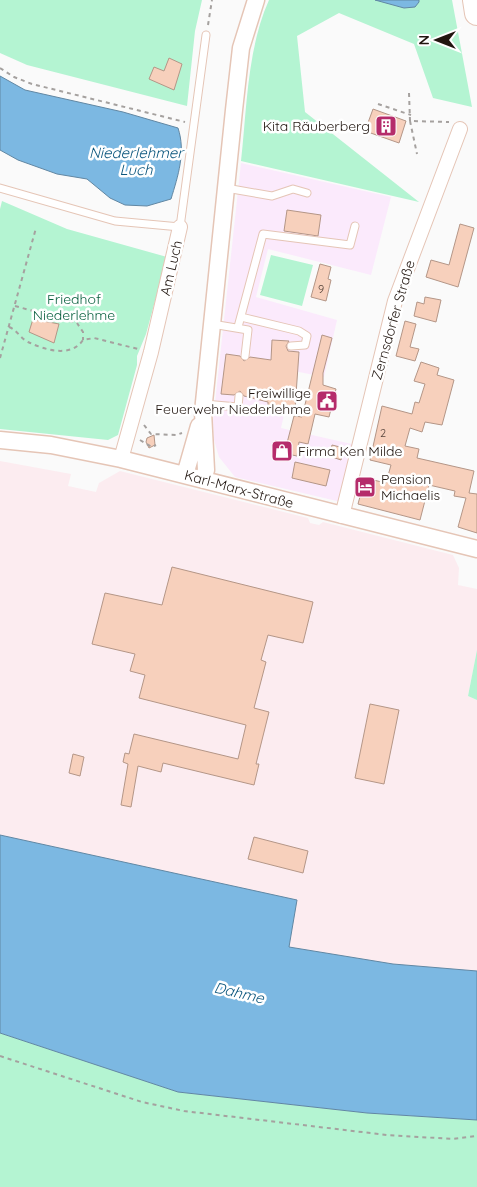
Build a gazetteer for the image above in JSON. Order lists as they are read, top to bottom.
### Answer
{
  "streets": {
    "street": ["Am Luch", "Zernsdorfer Straße", "Karl-Marx-Straße"]
  },
  "crossings": [
    ["Am Luch", "Karl-Marx-Straße"],
    ["Zernsdorfer Straße", "Karl-Marx-Straße"]
  ],
  "water": ["Niederlehmer Luch", "Dahme"],
  "parks": ["Friedhof Niederlehme"],
  "places": {
    "building": ["Kita Räuberberg"],
    "public building": ["Freiwillige Feuerwehr Niederlehme"],
    "shop": ["Firma Ken Milde"],
    "hotel": ["Pension Michaelis"]
  },
  "house_numbers": ["9", "2"],
  "north": "left"
}
